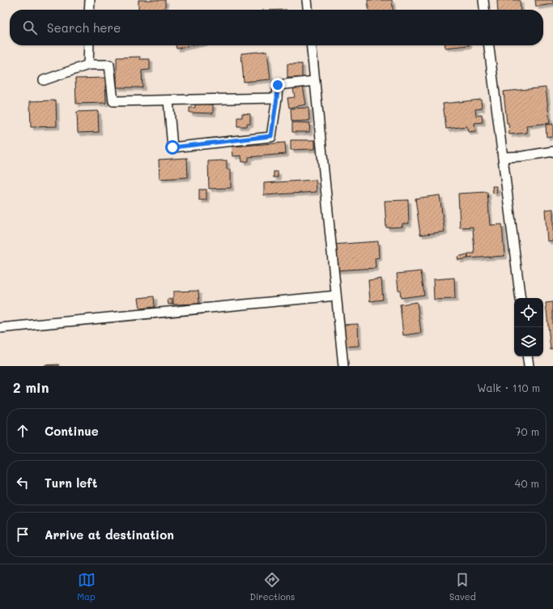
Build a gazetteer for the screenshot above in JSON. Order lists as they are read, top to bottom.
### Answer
{
  "page": {
    "search": "Search here",
    "heading": ["2 min", "Walk · 110 m"],
    "list": [
      ["Continue", "70 m"],
      ["Turn left", "40 m"],
      "Arrive at destination"
    ],
    "nav": ["Map", "Directions", "Saved"]
  }
}
